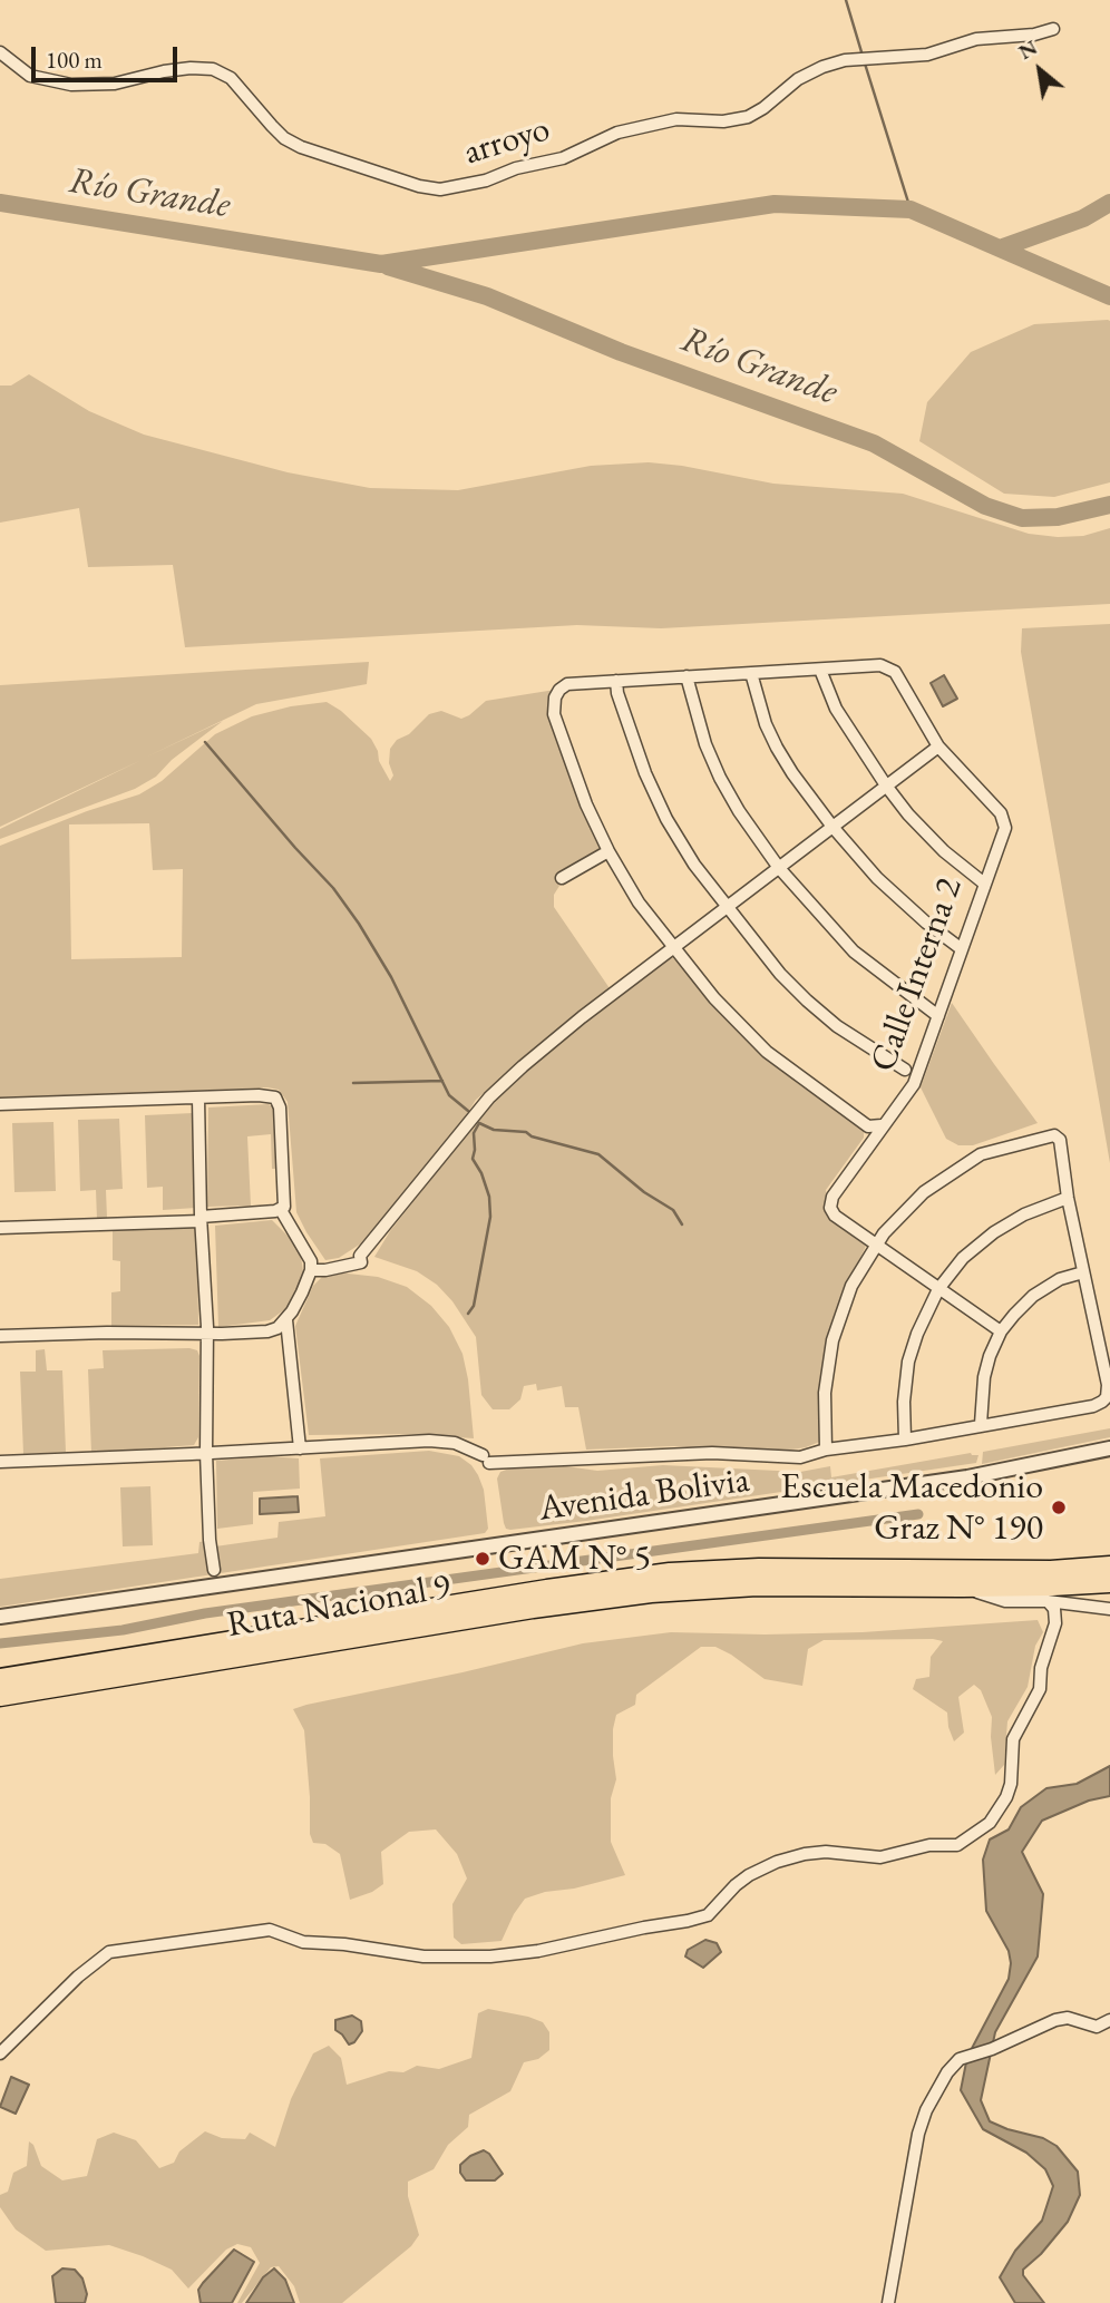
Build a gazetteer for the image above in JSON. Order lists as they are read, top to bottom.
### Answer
{
  "streets": {
    "highway": ["Ruta Nacional 9"],
    "street": ["arroyo", "Calle Interna 2", "Avenida Bolivia"]
  },
  "water": ["Río Grande"],
  "places": ["Escuela Macedonio Graz N° 190", "GAM N° 5"],
  "scale_bar": "100 m",
  "north": "top left"
}
